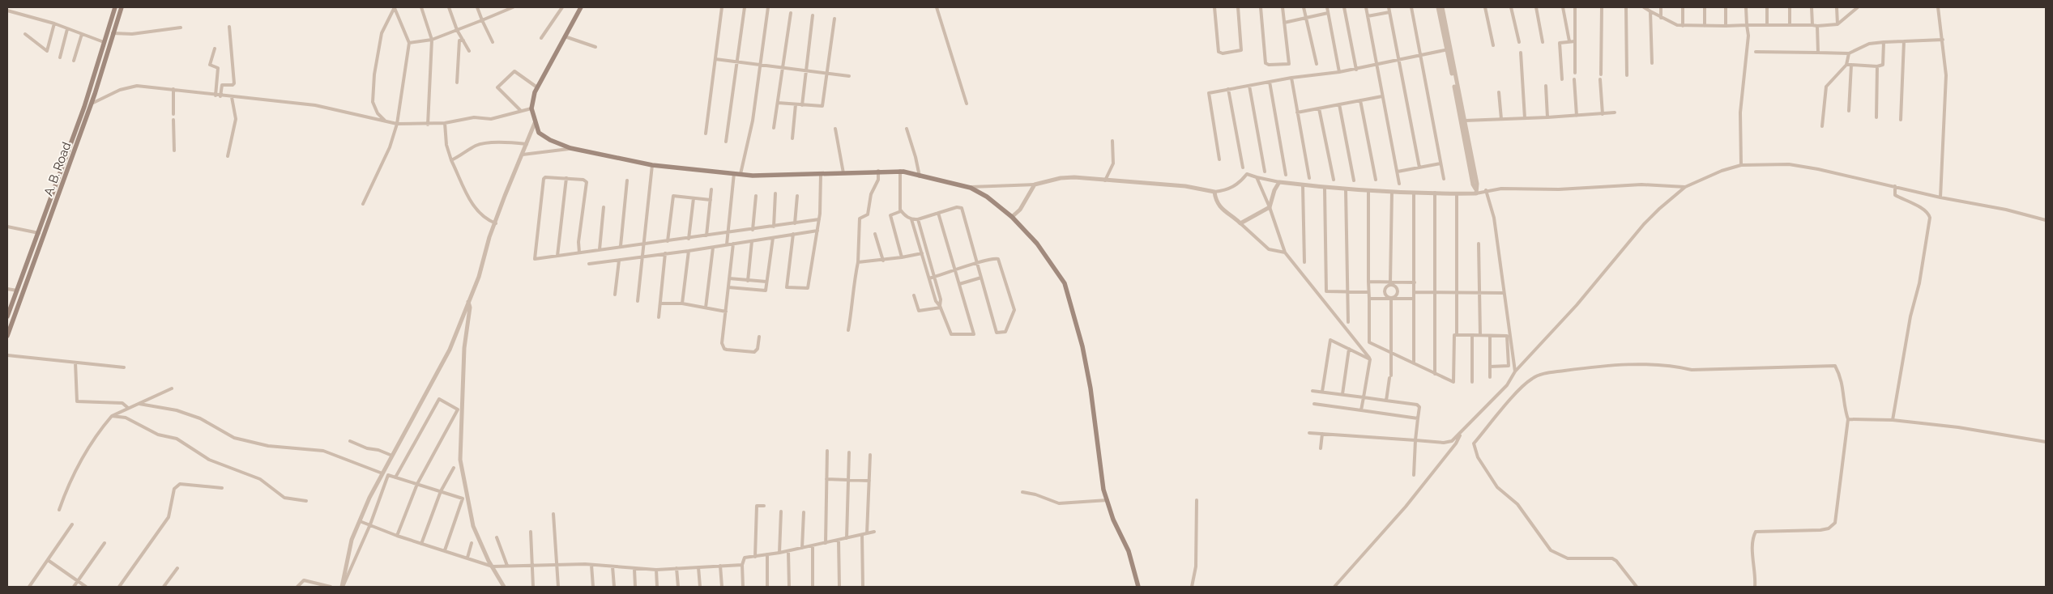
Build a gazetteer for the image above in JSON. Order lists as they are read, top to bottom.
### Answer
{
  "streets": {
    "main road": ["A. B. Road"]
  }
}
